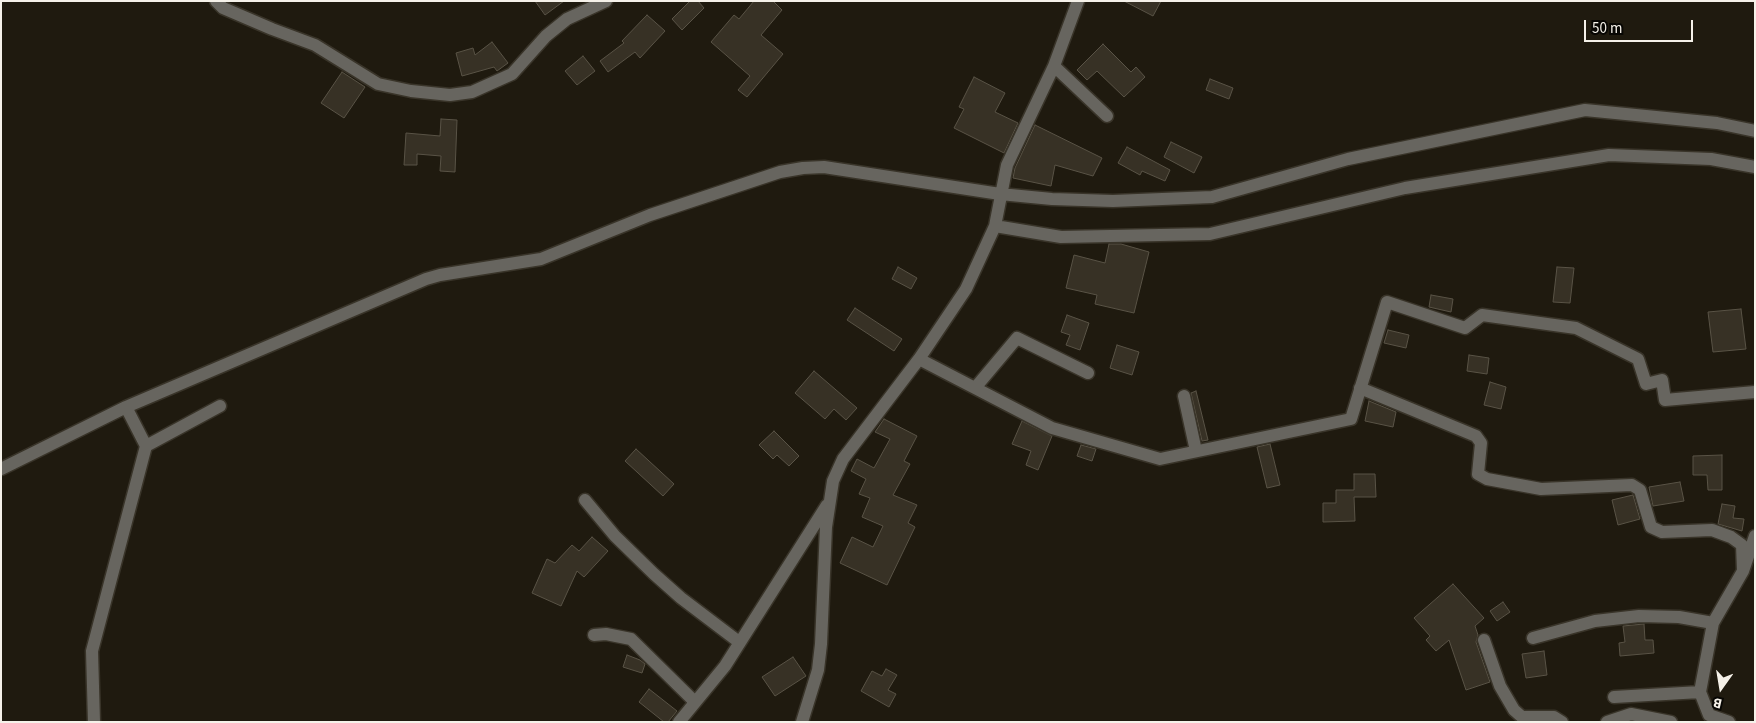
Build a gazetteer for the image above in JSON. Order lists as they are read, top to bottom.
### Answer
{
  "scale_bar": "50 m",
  "north": "bottom"
}
